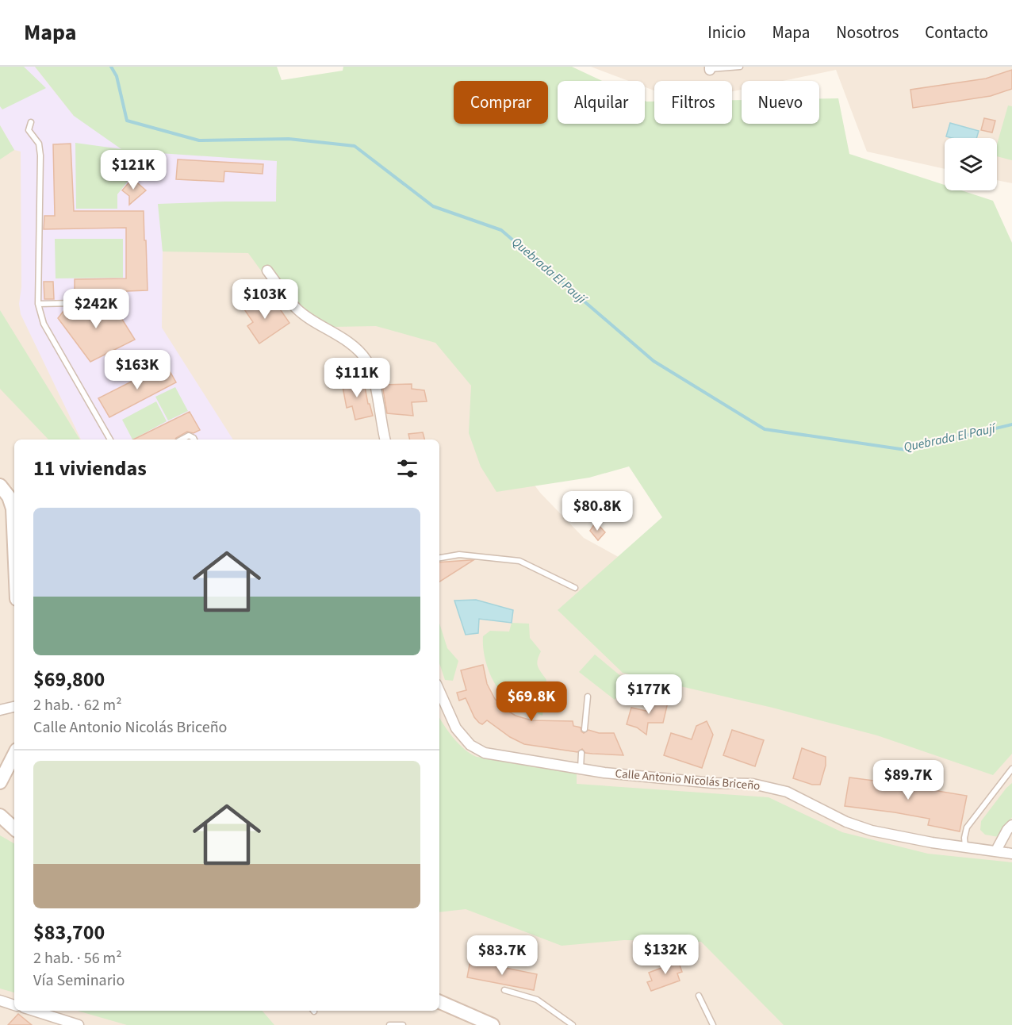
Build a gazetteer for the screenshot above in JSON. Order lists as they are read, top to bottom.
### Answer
{
  "streets": {
    "street": ["Calle Antonio Nicolás Briceño"]
  },
  "water": ["Quebrada El Paují"],
  "page": {
    "header": "Mapa",
    "nav": [
      "Inicio",
      "Mapa",
      "Nosotros",
      "Contacto"
    ],
    "chip": [
      "Comprar",
      "Alquilar",
      "Filtros",
      "Nuevo"
    ],
    "price": [
      "$121K",
      "$103K",
      "$242K",
      "$163K",
      "$111K",
      "$80.8K",
      "$177K",
      "$69.8K",
      "$89.7K",
      "$132K",
      "$83.7K"
    ],
    "heading": "11 viviendas",
    "list": [
      {
        "name": "$69,800",
        "note": "2 hab. · 62 m² · Calle Antonio Nicolás Briceño"
      },
      {
        "name": "$83,700",
        "note": "2 hab. · 56 m² · Vía Seminario"
      }
    ]
  }
}
